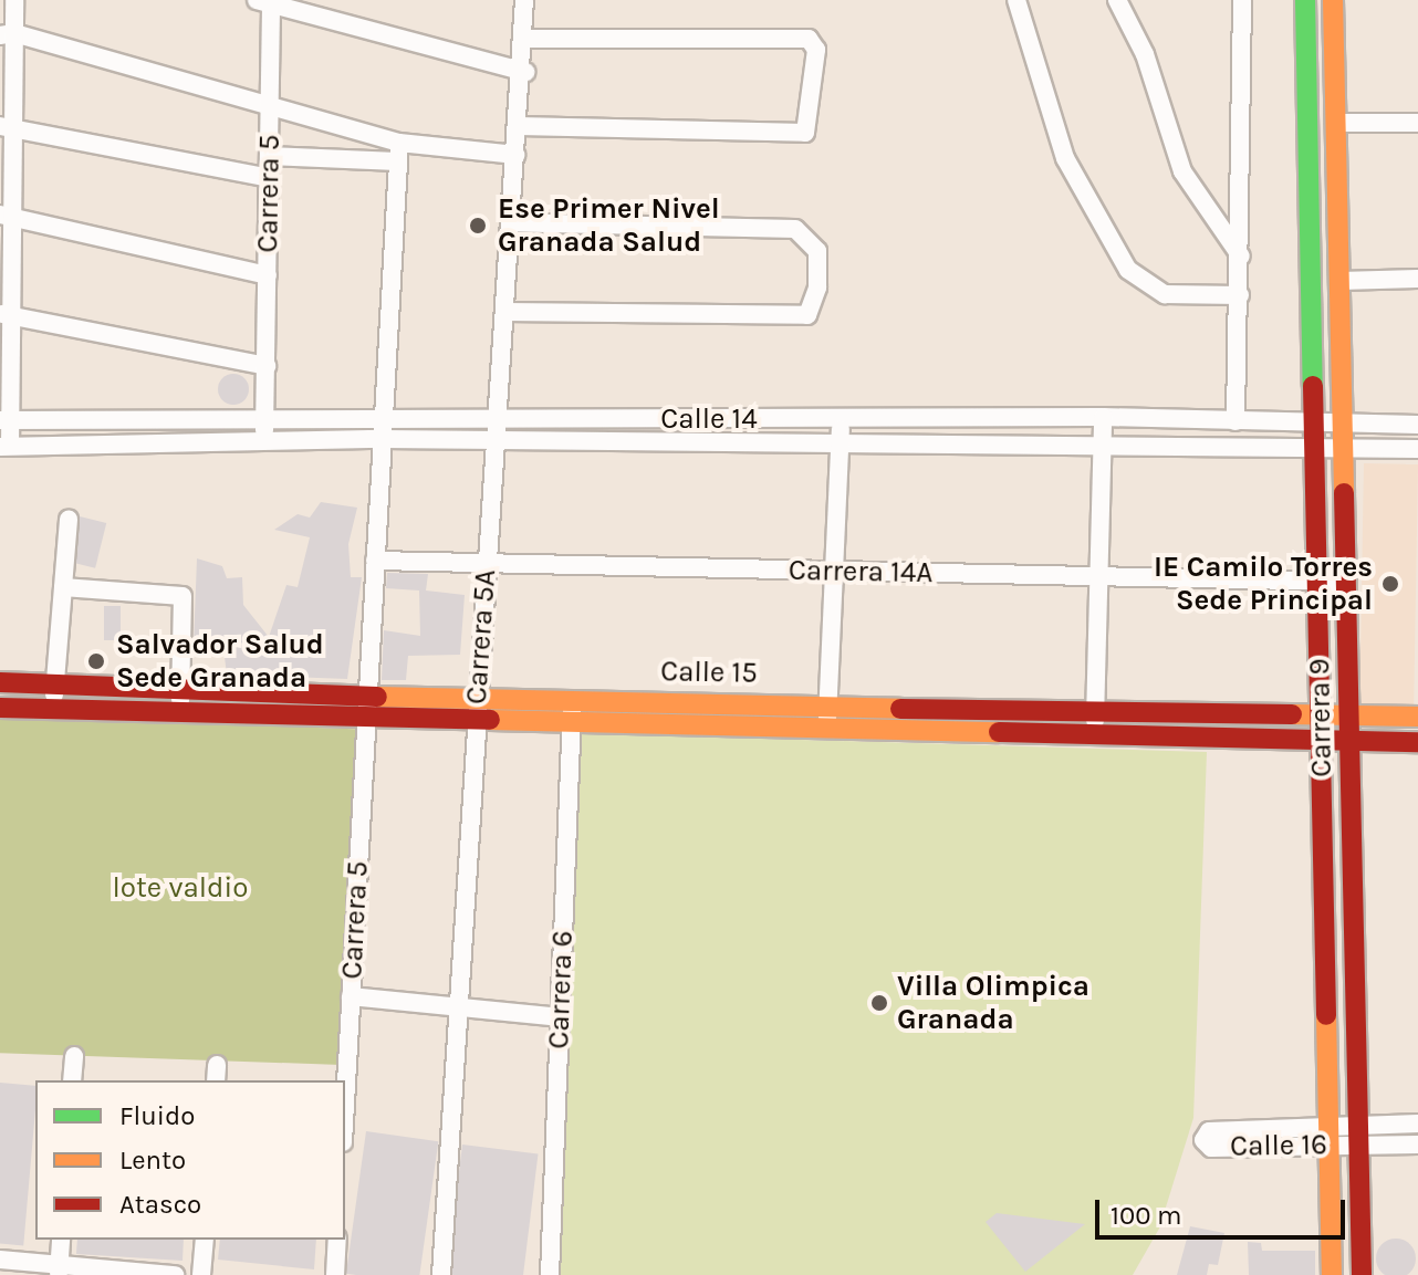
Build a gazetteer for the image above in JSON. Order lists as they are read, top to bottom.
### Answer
{
  "streets": {
    "street": [
      "Carrera 5",
      "Calle 14",
      "Carrera 14A",
      "Carrera 5A",
      "Calle 15",
      "Carrera 9",
      "Carrera 6",
      "Calle 16"
    ]
  },
  "crossings": [
    ["Carrera 5", "Calle 14"],
    ["Carrera 5", "Carrera 14A"],
    ["Carrera 5", "Calle 15"],
    ["Calle 14", "Carrera 5A"],
    ["Calle 14", "Carrera 9"],
    ["Carrera 14A", "Carrera 5A"],
    ["Carrera 14A", "Carrera 9"],
    ["Carrera 5A", "Calle 15"],
    ["Calle 15", "Carrera 9"],
    ["Calle 15", "Carrera 6"],
    ["Carrera 9", "Calle 16"]
  ],
  "parks": ["lote valdio"],
  "places": [
    "Ese Primer Nivel Granada Salud",
    "IE Camilo Torres Sede Principal",
    "Salvador Salud Sede Granada",
    "Villa Olimpica Granada"
  ],
  "legend": ["Fluido", "Lento", "Atasco"],
  "scale_bar": "100 m"
}
